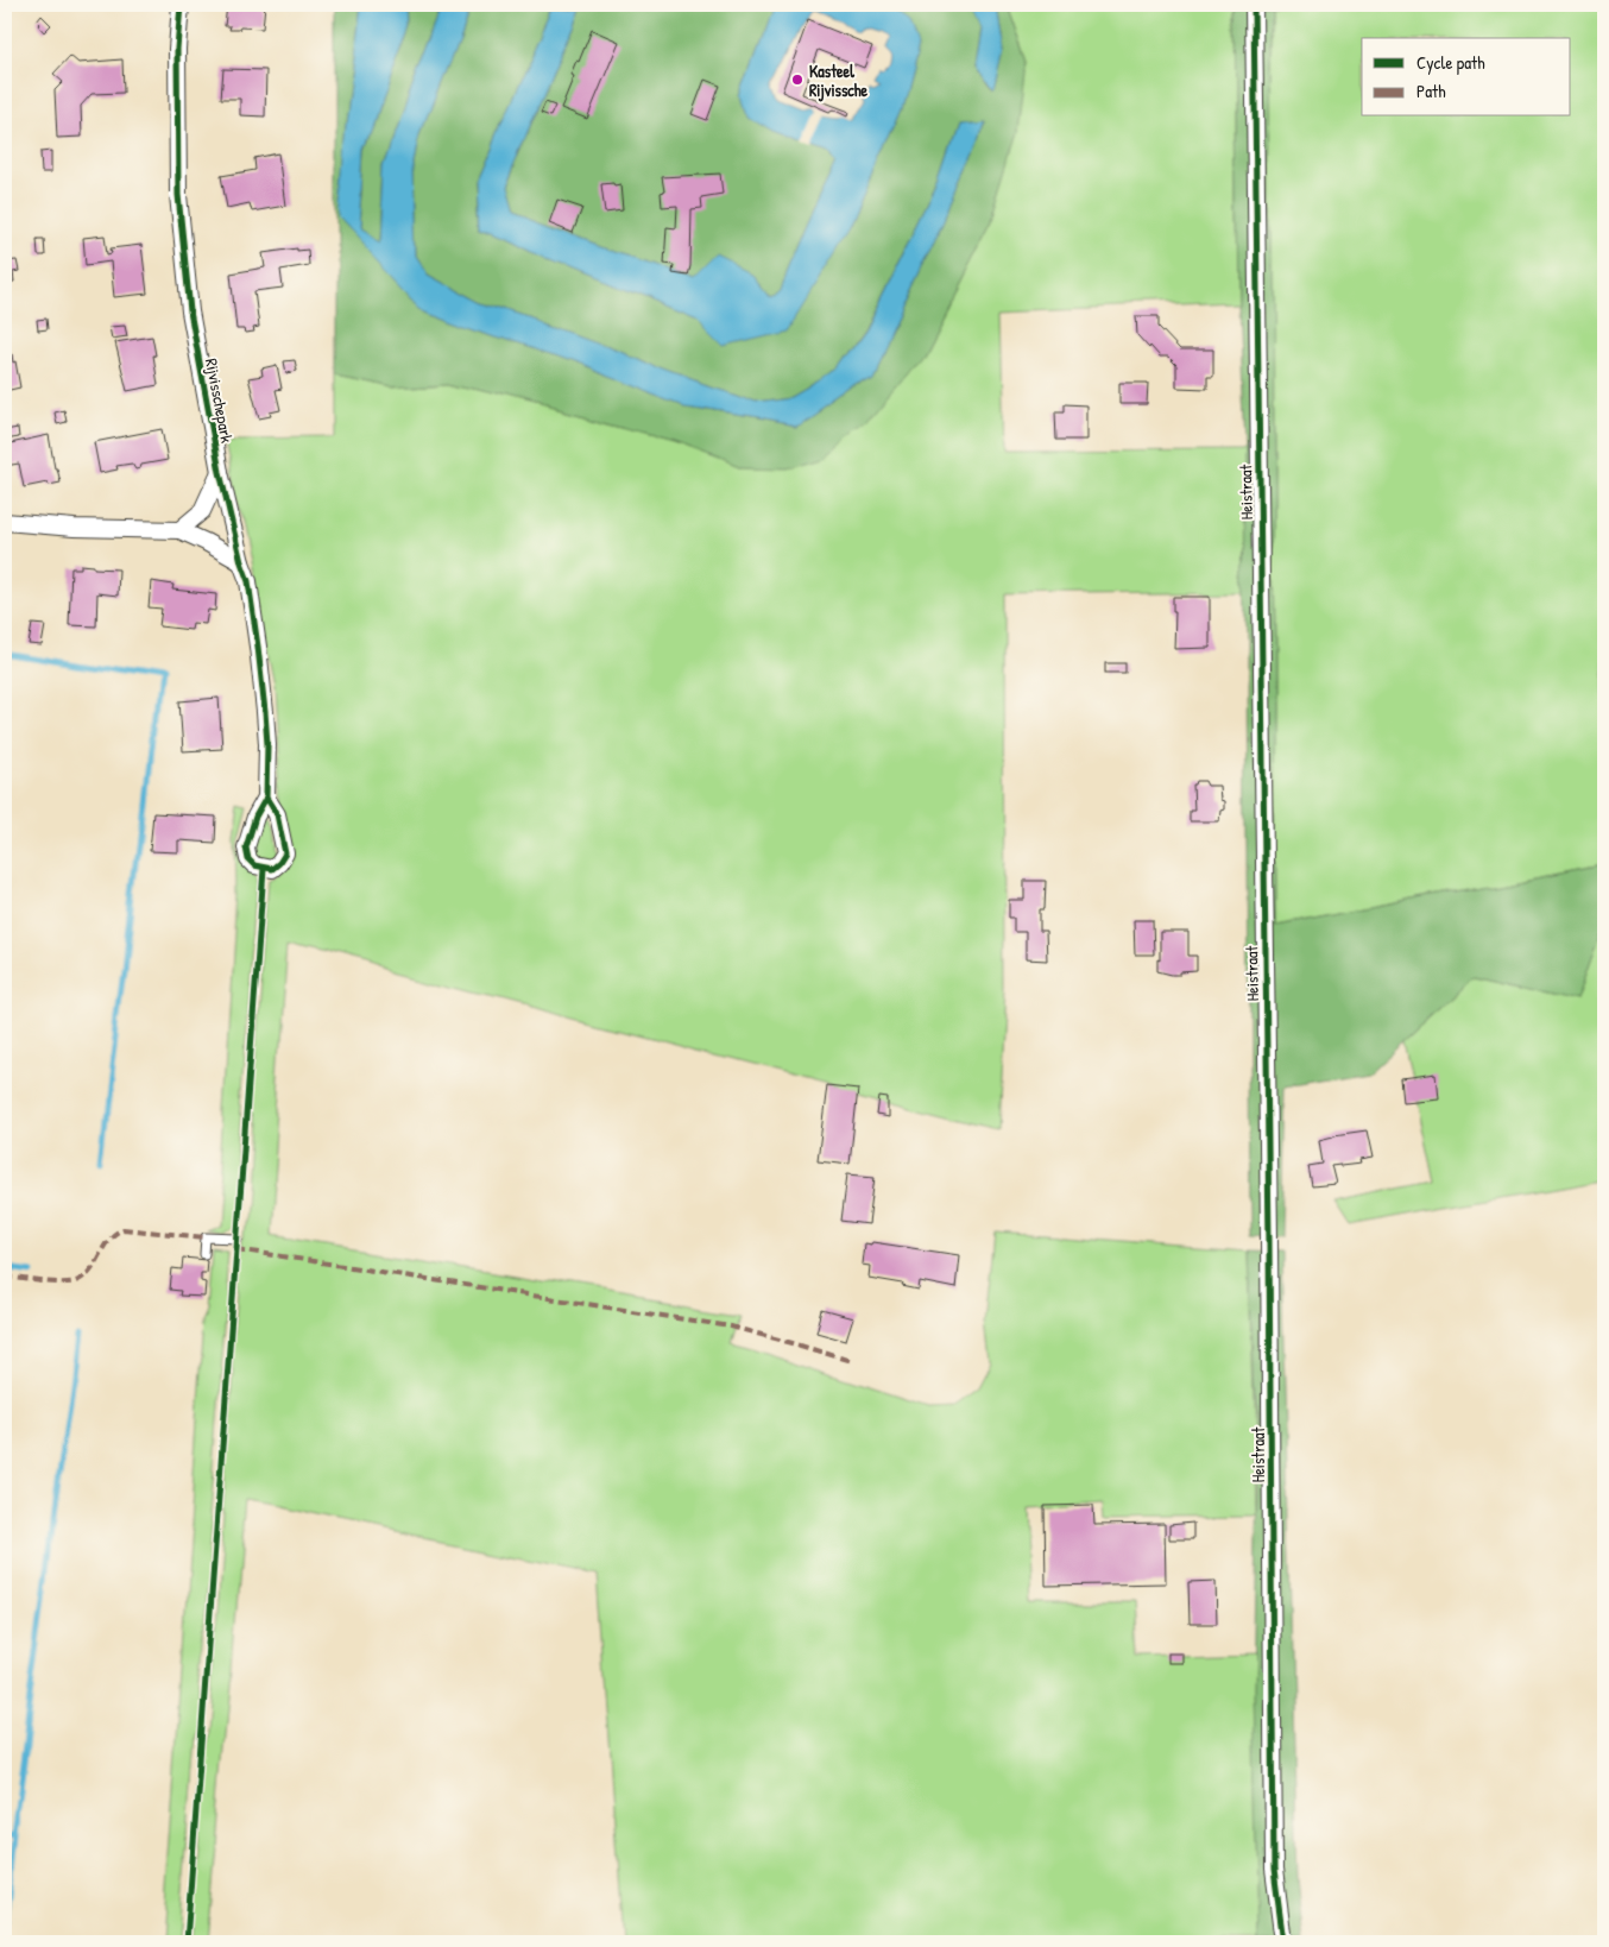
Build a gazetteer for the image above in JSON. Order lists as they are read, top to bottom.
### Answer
{
  "streets": {
    "street": ["Rijvisschepark", "Heistraat"]
  },
  "places": ["Kasteel Rijvissche"],
  "legend": ["Cycle path", "Path"]
}
